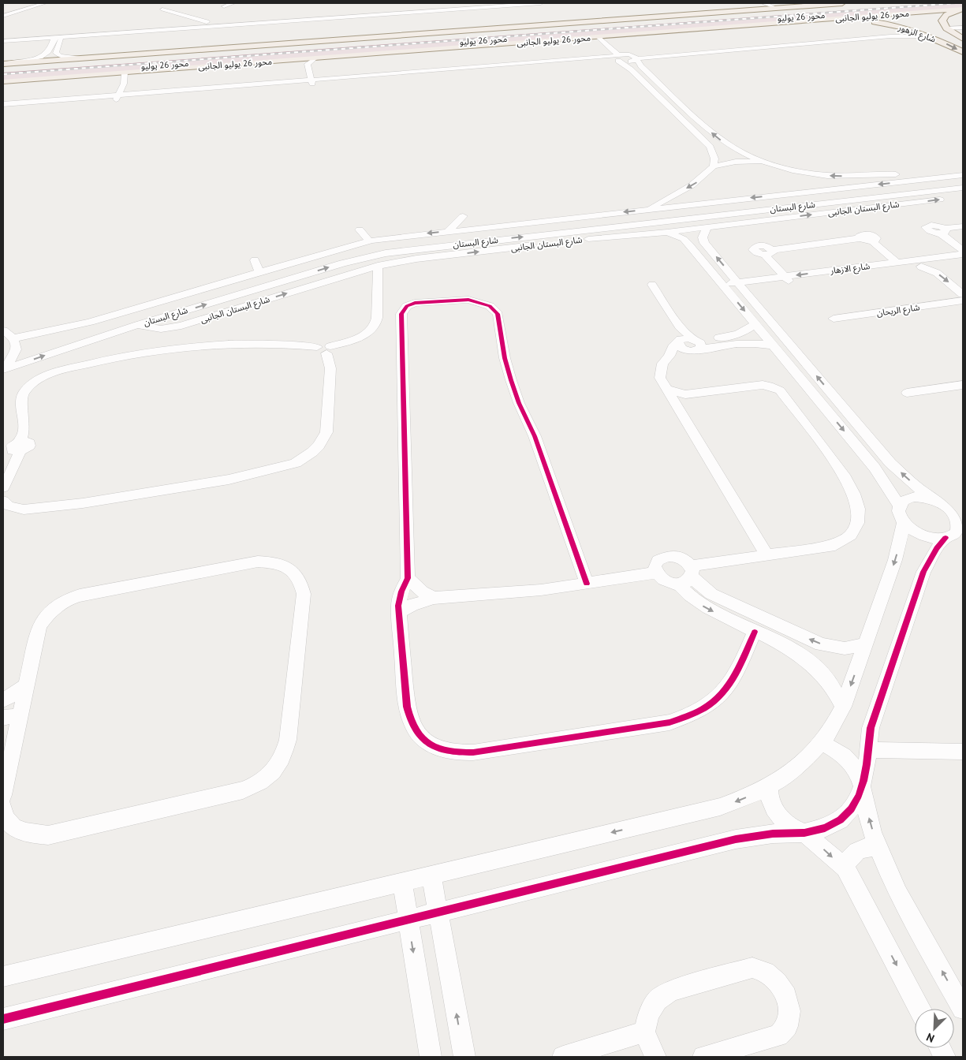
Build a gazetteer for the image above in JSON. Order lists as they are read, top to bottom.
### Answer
{
  "streets": {
    "highway": ["محور 26 يوليو"],
    "main road": ["محور 26 يوليو الجانبى", "شارع الزهور"],
    "street": [
      "شارع البستان",
      "شارع البستان الجانبى",
      "شارع الازهار",
      "شارع الريحان"
    ]
  },
  "crossings": [
    ["محور 26 يوليو الجانبى", "محور 26 يوليو"],
    ["محور 26 يوليو الجانبى", "شارع الزهور"],
    ["محور 26 يوليو", "شارع الزهور"],
    ["شارع البستان", "شارع البستان الجانبى"]
  ],
  "one_way": ["شارع البستان الجانبى"],
  "north": "bottom left"
}
